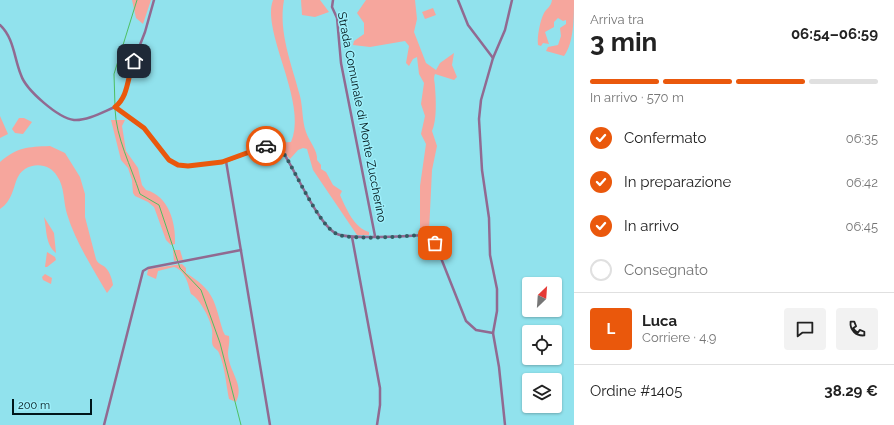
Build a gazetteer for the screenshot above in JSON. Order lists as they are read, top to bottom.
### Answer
{
  "streets": {
    "street": ["Strada Comunale di Monte Zuccherino"]
  },
  "scale_bar": "200 m",
  "north": "top right",
  "page": {
    "heading": ["3 min", "Arriva tra", "06:54–06:59"],
    "panel": [
      "Luca",
      "Corriere · 4.9",
      "Ordine #1405",
      "38.29 €"
    ],
    "bar": "In arrivo · 570 m",
    "list": [
      ["Confermato", "06:35"],
      ["In preparazione", "06:42"],
      ["In arrivo", "06:45"],
      "Consegnato"
    ],
    "round": "L",
    "scale": "200 m"
  }
}
